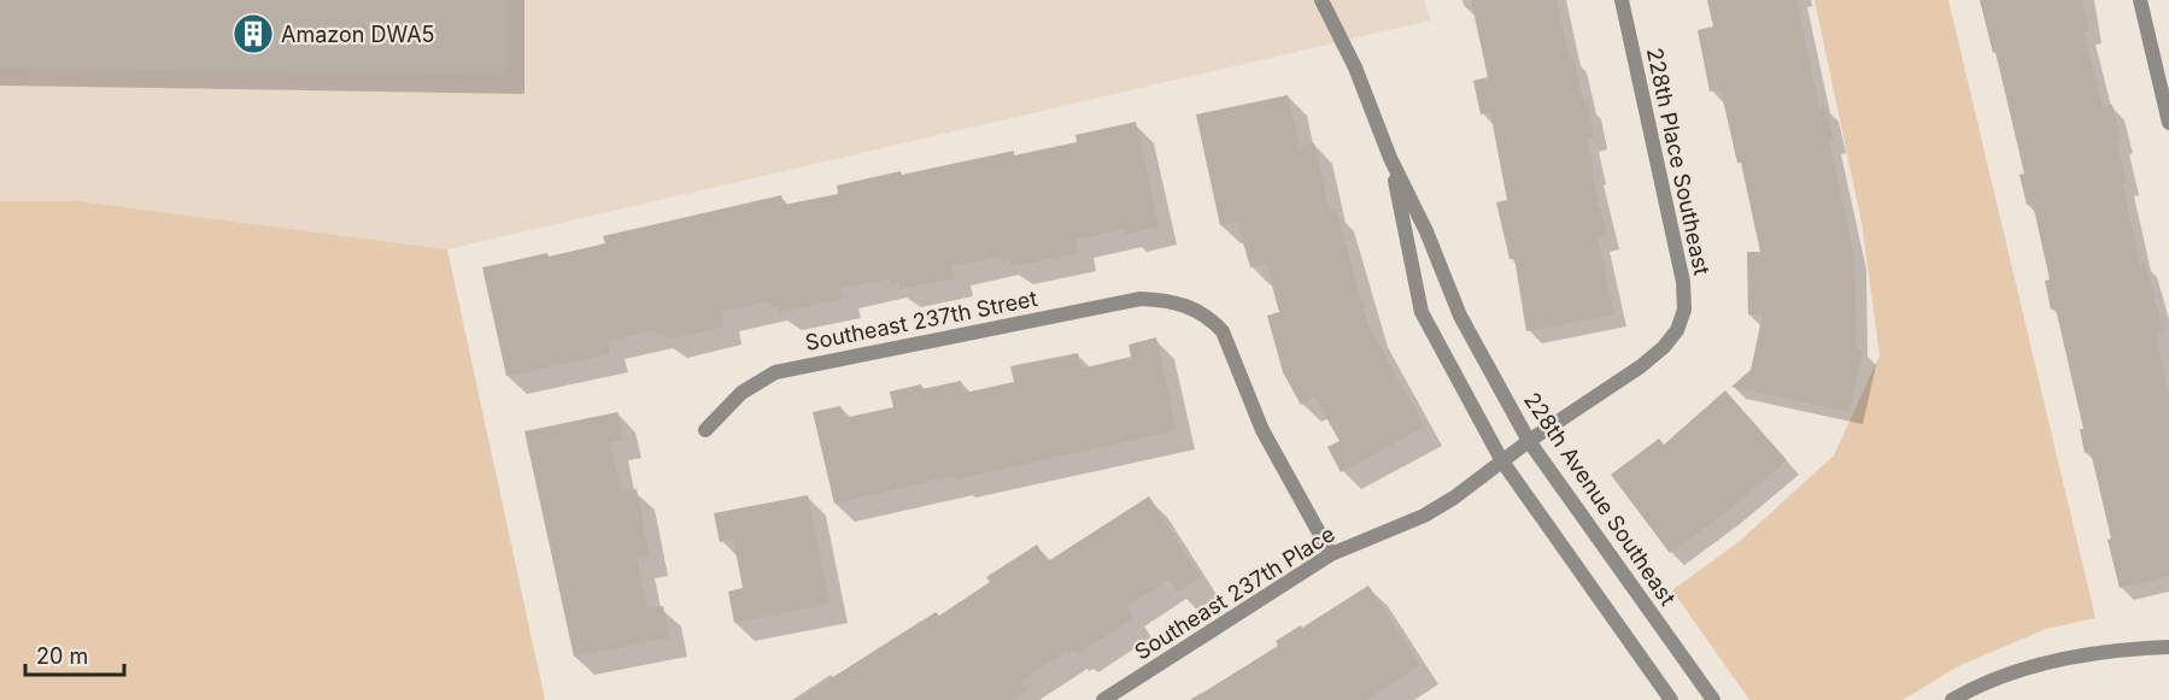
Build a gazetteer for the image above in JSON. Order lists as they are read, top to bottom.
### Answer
{
  "streets": {
    "street": [
      "228th Place Southeast",
      "Southeast 237th Street",
      "228th Avenue Southeast",
      "Southeast 237th Place"
    ]
  },
  "crossings": [
    ["228th Place Southeast", "228th Avenue Southeast"],
    ["228th Place Southeast", "Southeast 237th Place"],
    ["Southeast 237th Street", "Southeast 237th Place"],
    ["228th Avenue Southeast", "Southeast 237th Place"]
  ],
  "places": {
    "building": ["Amazon DWA5"]
  },
  "scale_bar": "20 m"
}
